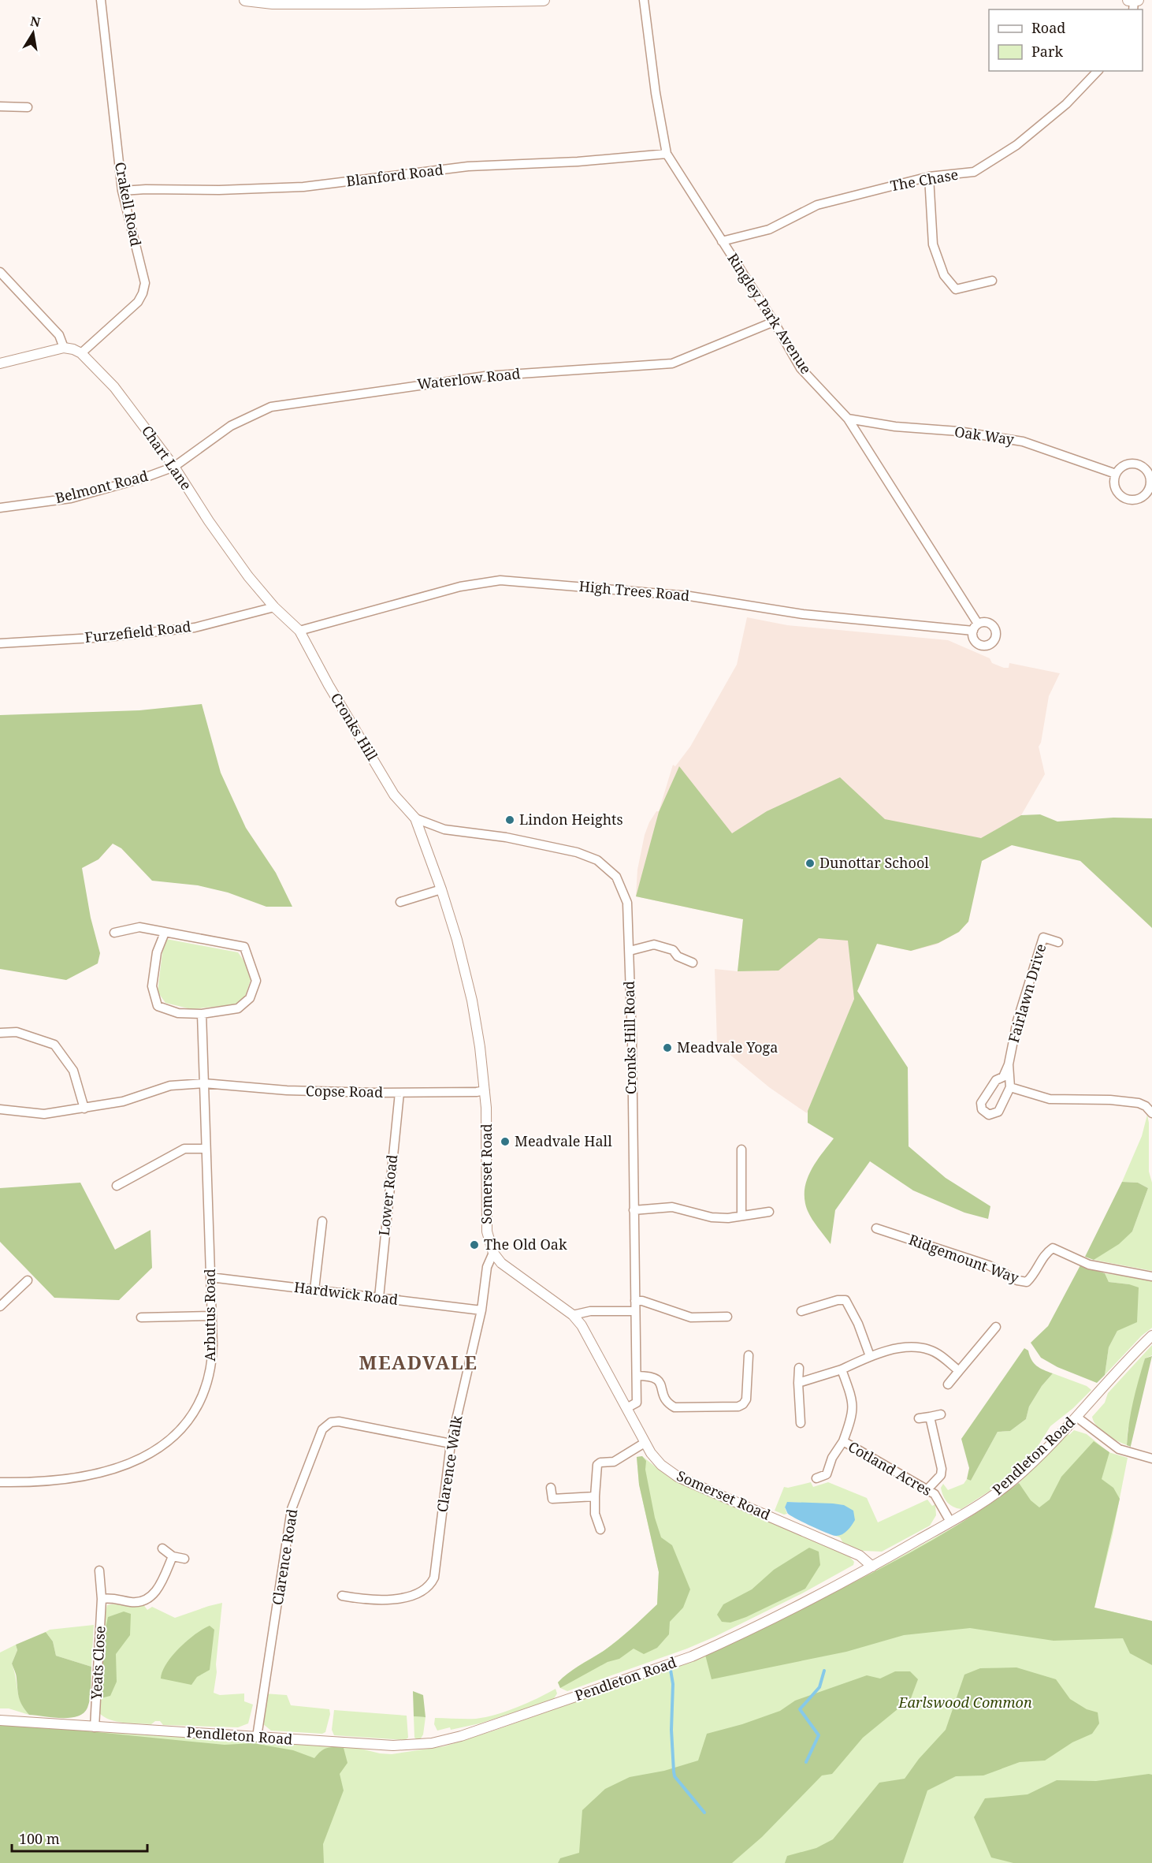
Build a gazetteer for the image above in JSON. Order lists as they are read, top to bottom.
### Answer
{
  "streets": {
    "street": [
      "Blanford Road",
      "The Chase",
      "Crakell Road",
      "Ringley Park Avenue",
      "Waterlow Road",
      "Oak Way",
      "Chart Lane",
      "Belmont Road",
      "High Trees Road",
      "Furzefield Road",
      "Cronks Hill",
      "Fairlawn Drive",
      "Cronks Hill Road",
      "Copse Road",
      "Somerset Road",
      "Lower Road",
      "Ridgemount Way",
      "Hardwick Road",
      "Arbutus Road",
      "Pendleton Road",
      "Clarence Walk",
      "Cotland Acres",
      "Clarence Road",
      "Yeats Close"
    ]
  },
  "crossings": [
    ["Blanford Road", "Crakell Road"],
    ["Blanford Road", "Ringley Park Avenue"],
    ["The Chase", "Ringley Park Avenue"],
    ["Crakell Road", "Chart Lane"],
    ["Ringley Park Avenue", "Waterlow Road"],
    ["Ringley Park Avenue", "Oak Way"],
    ["Ringley Park Avenue", "High Trees Road"],
    ["Waterlow Road", "Chart Lane"],
    ["Waterlow Road", "Belmont Road"],
    ["Chart Lane", "Belmont Road"],
    ["Chart Lane", "High Trees Road"],
    ["Chart Lane", "Furzefield Road"],
    ["Chart Lane", "Cronks Hill"],
    ["High Trees Road", "Cronks Hill"],
    ["Cronks Hill", "Cronks Hill Road"],
    ["Cronks Hill", "Somerset Road"],
    ["Cronks Hill Road", "Somerset Road"],
    ["Copse Road", "Somerset Road"],
    ["Copse Road", "Lower Road"],
    ["Copse Road", "Arbutus Road"],
    ["Somerset Road", "Pendleton Road"],
    ["Somerset Road", "Clarence Walk"],
    ["Lower Road", "Hardwick Road"],
    ["Hardwick Road", "Arbutus Road"],
    ["Hardwick Road", "Clarence Walk"],
    ["Pendleton Road", "Cotland Acres"],
    ["Pendleton Road", "Clarence Road"],
    ["Pendleton Road", "Yeats Close"],
    ["Clarence Walk", "Clarence Road"]
  ],
  "districts": ["MEADVALE"],
  "parks": ["Earlswood Common"],
  "places": [
    "Lindon Heights",
    "Dunottar School",
    "Meadvale Yoga",
    "Meadvale Hall",
    "The Old Oak"
  ],
  "legend": ["Road", "Park"],
  "scale_bar": "100 m",
  "north": "top"
}
